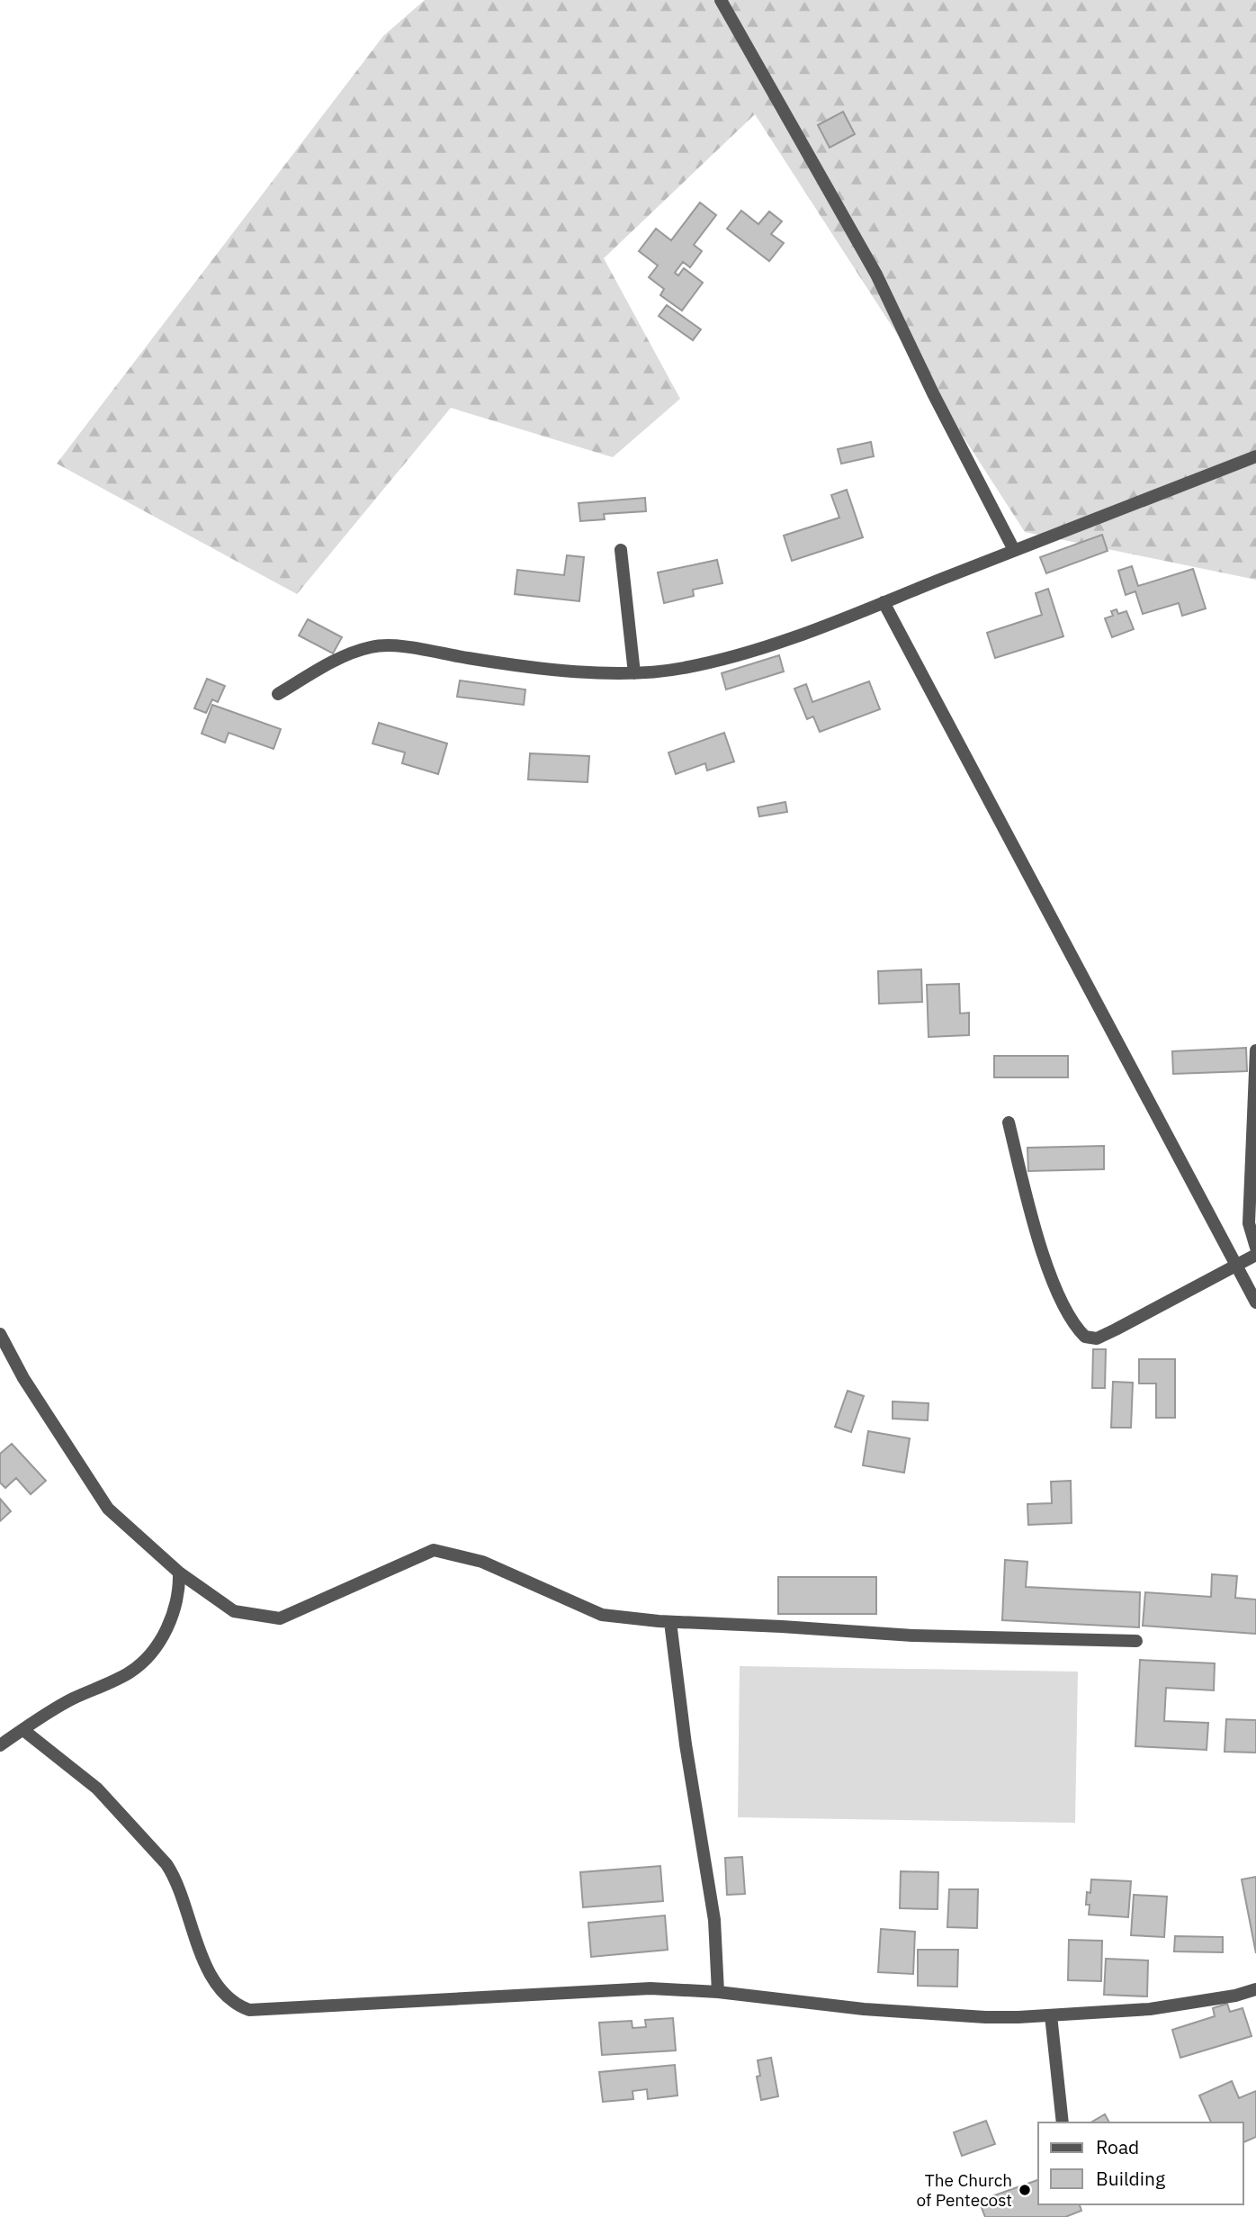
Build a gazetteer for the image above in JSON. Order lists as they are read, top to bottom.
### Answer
{
  "places": ["The Church of Pentecost"],
  "legend": ["Road", "Building"]
}
